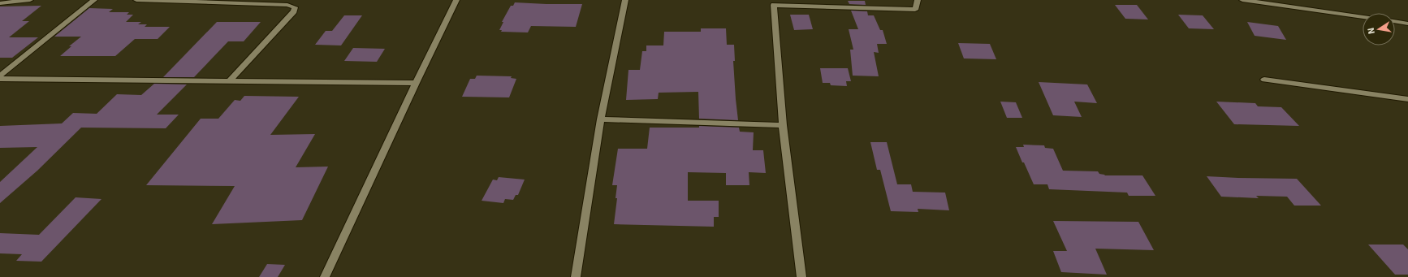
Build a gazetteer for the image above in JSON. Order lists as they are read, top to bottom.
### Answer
{
  "north": "left"
}
